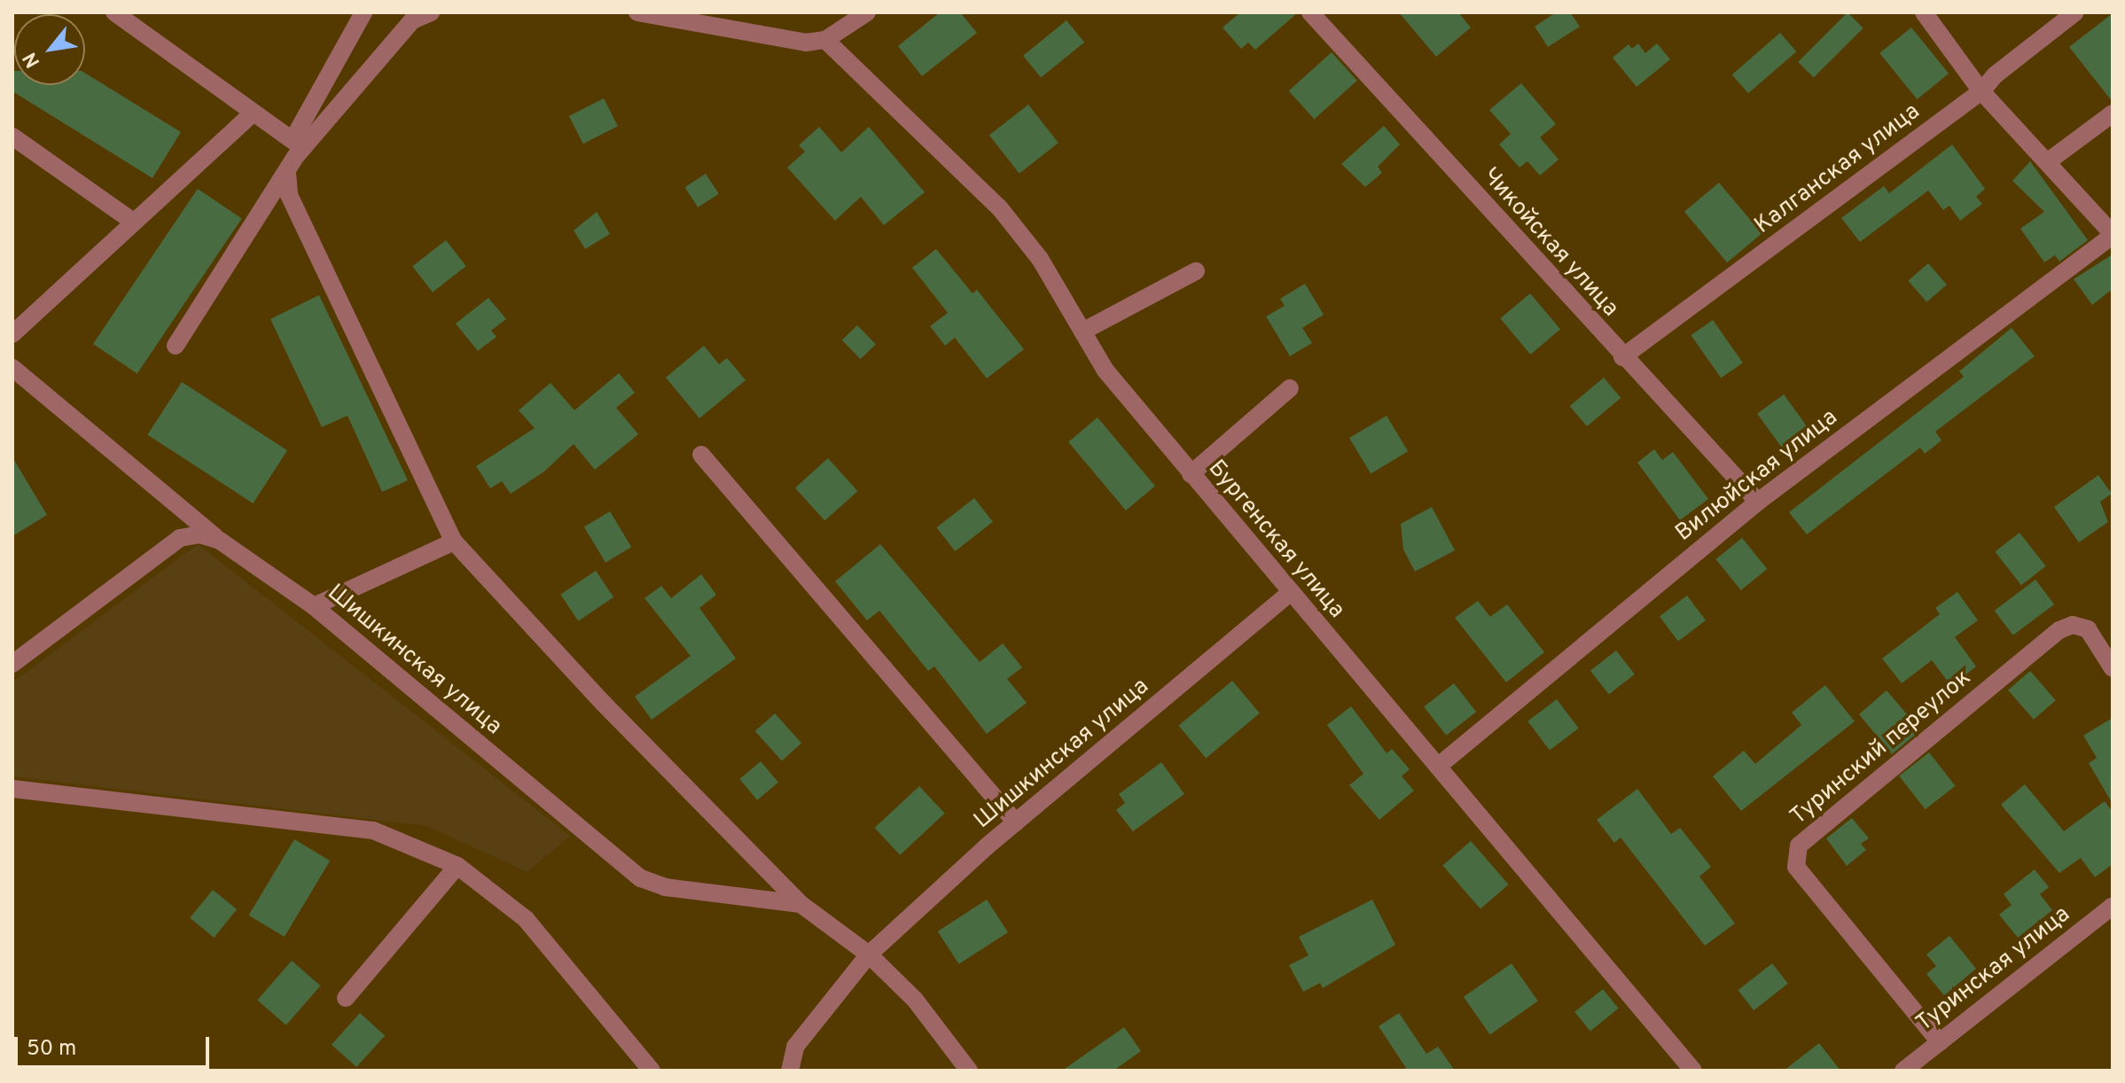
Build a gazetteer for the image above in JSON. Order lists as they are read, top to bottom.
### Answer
{
  "streets": {
    "street": [
      "Калганская улица",
      "Чикойская улица",
      "Вилюйская улица",
      "Бургенская улица",
      "Шишкинская улица",
      "Туринский переулок",
      "Туринская улица"
    ]
  },
  "crossings": [
    ["Калганская улица", "Чикойская улица"],
    ["Чикойская улица", "Вилюйская улица"],
    ["Вилюйская улица", "Бургенская улица"],
    ["Бургенская улица", "Шишкинская улица"],
    ["Туринский переулок", "Туринская улица"]
  ],
  "scale_bar": "50 m",
  "north": "bottom left"
}
